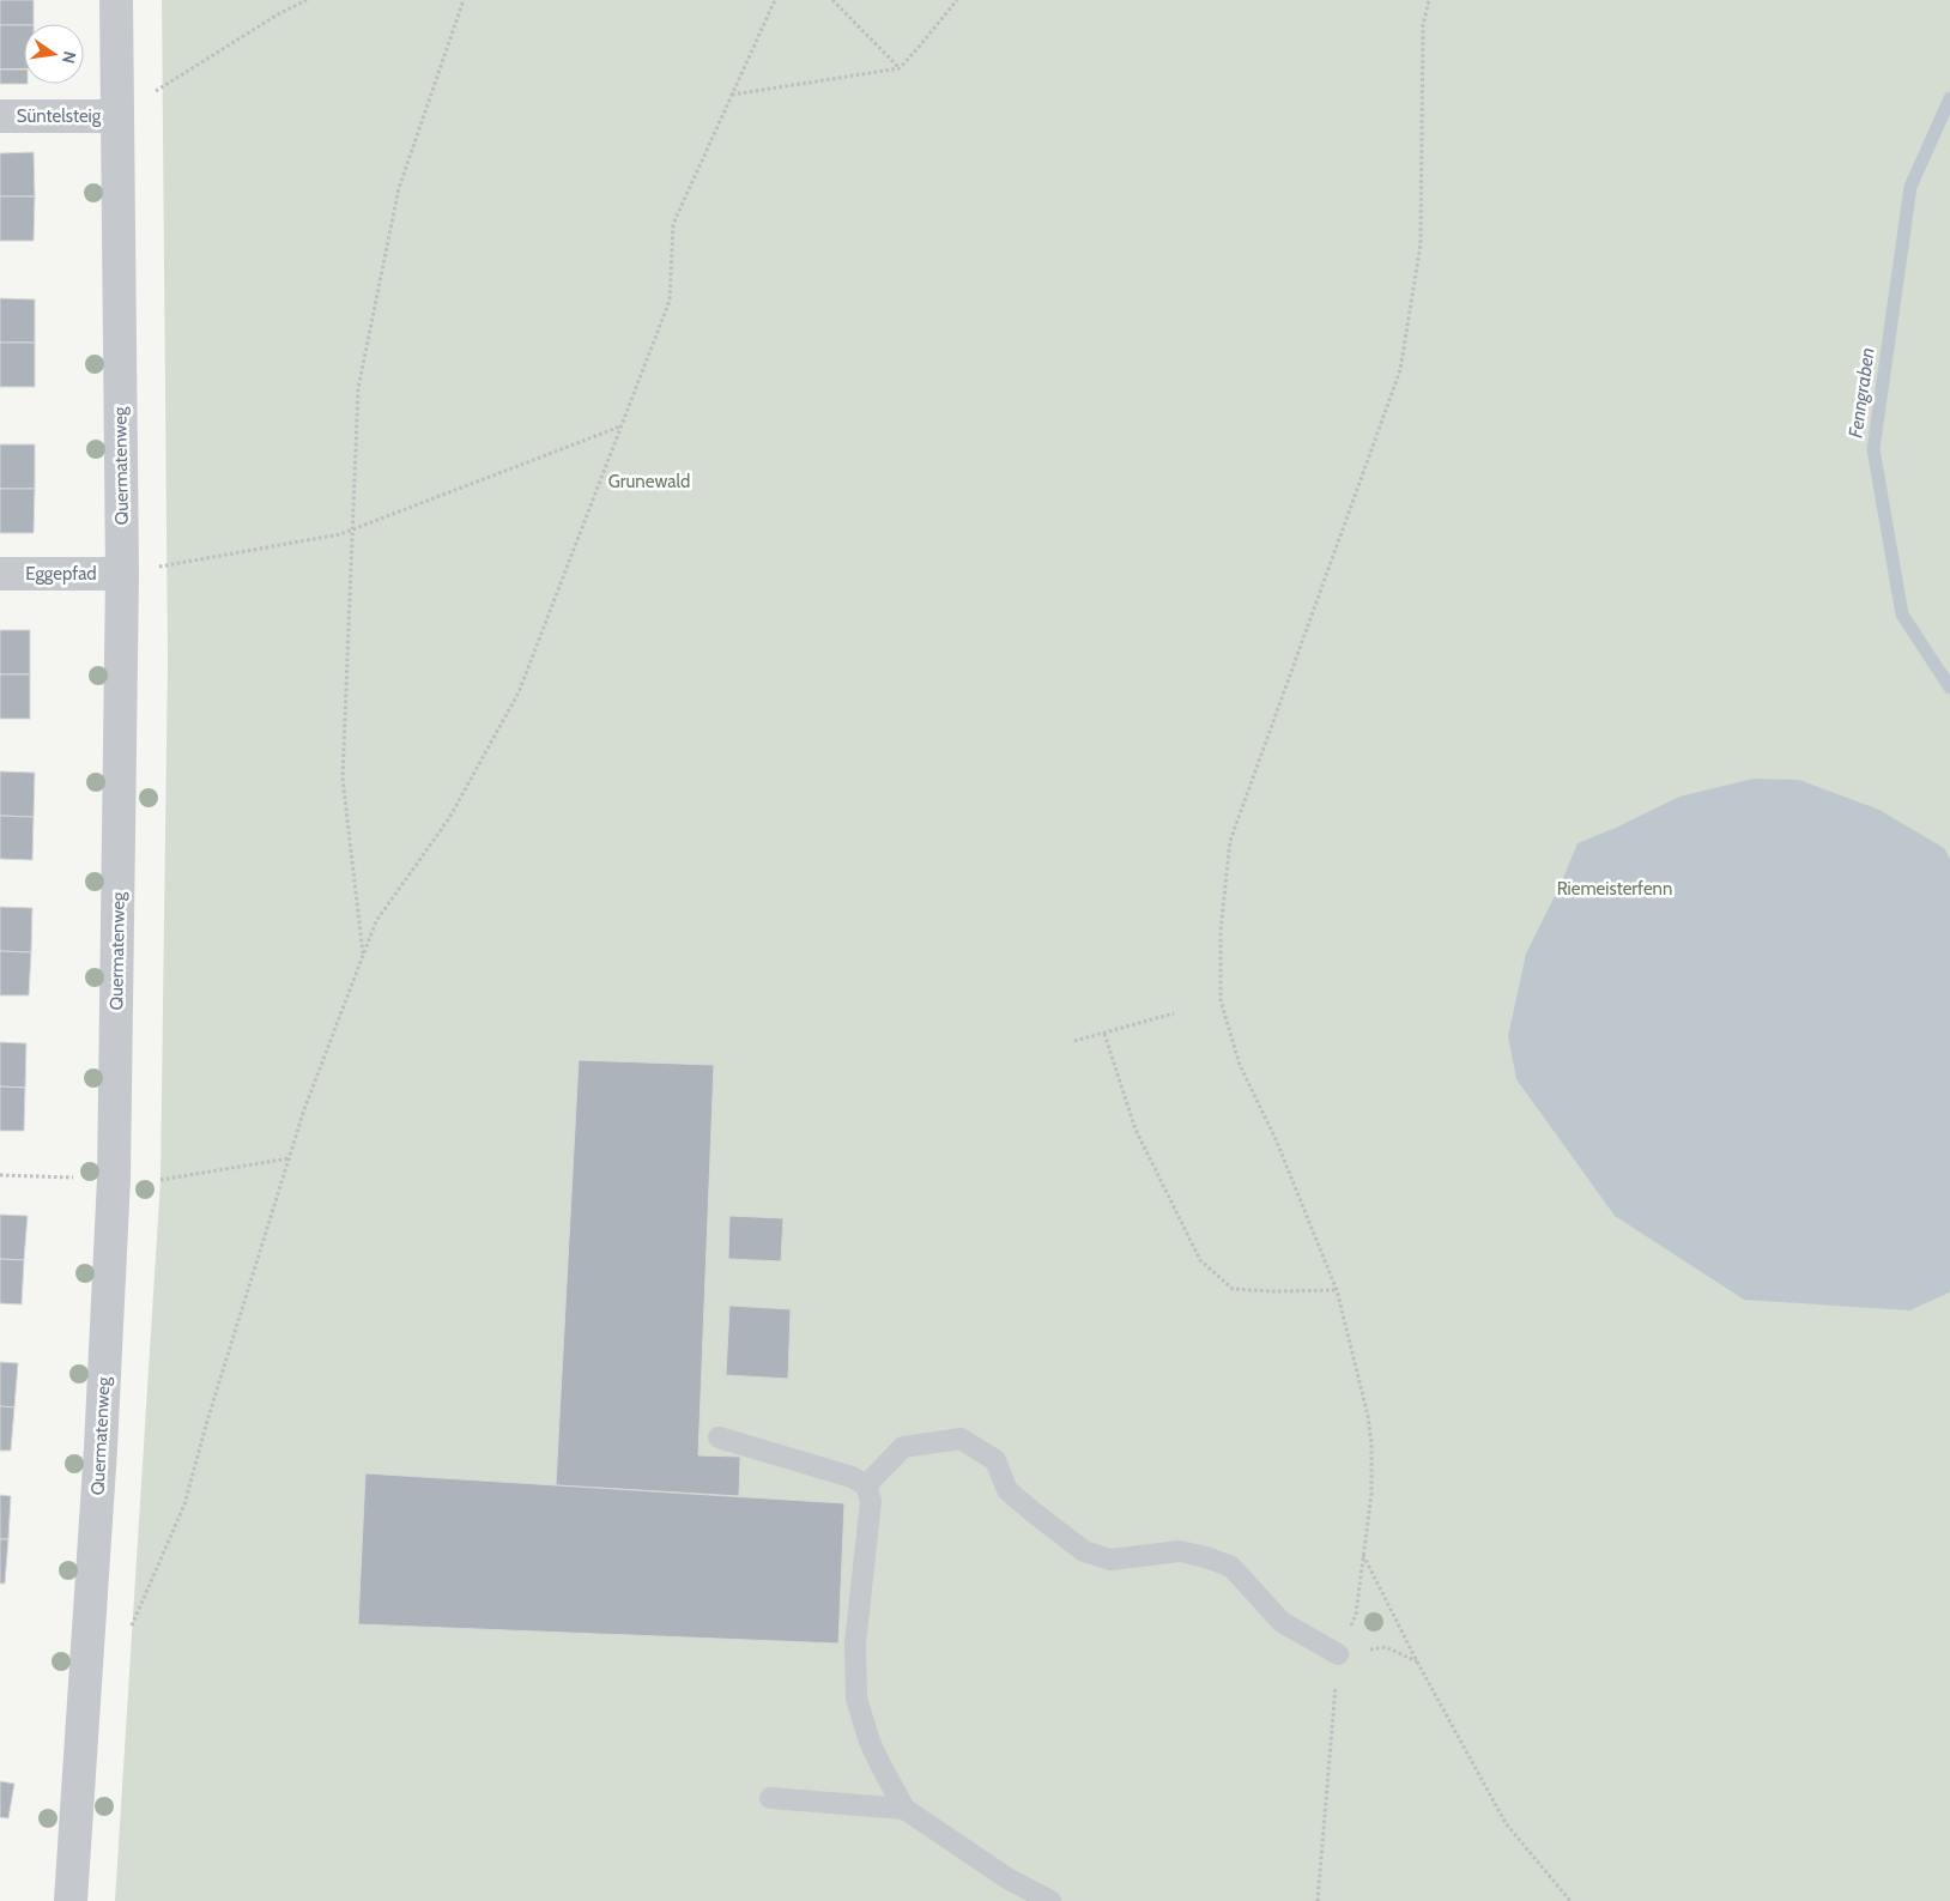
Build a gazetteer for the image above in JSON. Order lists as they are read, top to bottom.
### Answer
{
  "streets": {
    "street": ["Süntelsteig", "Quermatenweg", "Eggepfad"]
  },
  "crossings": [
    ["Süntelsteig", "Quermatenweg"],
    ["Quermatenweg", "Eggepfad"]
  ],
  "water": ["Fenngraben"],
  "parks": ["Grunewald", "Riemeisterfenn"],
  "north": "right"
}
